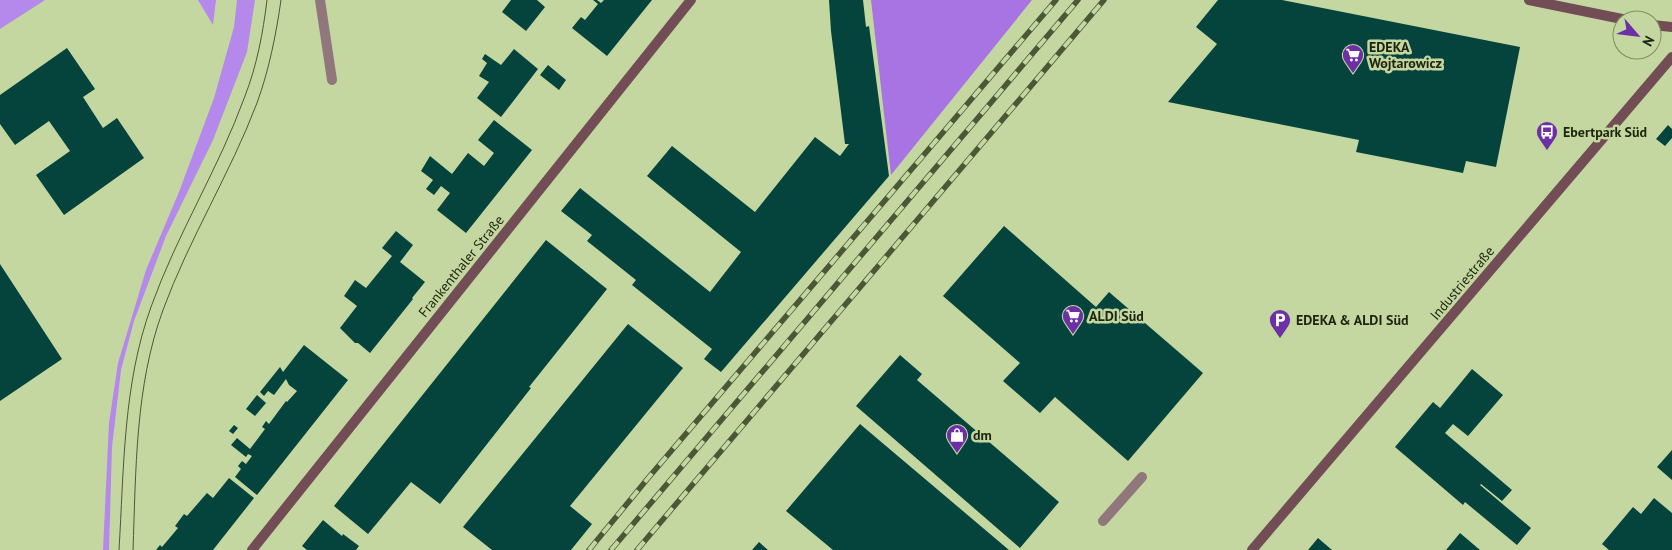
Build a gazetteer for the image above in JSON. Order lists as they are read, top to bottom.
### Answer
{
  "streets": {
    "street": ["Frankenthaler Straße", "Industriestraße"]
  },
  "places": {
    "supermarket": ["EDEKA Wojtarowicz", "ALDI Süd"],
    "bus stop": ["Ebertpark Süd"],
    "parking": ["EDEKA & ALDI Süd"],
    "shop": ["dm"]
  },
  "north": "bottom right"
}
